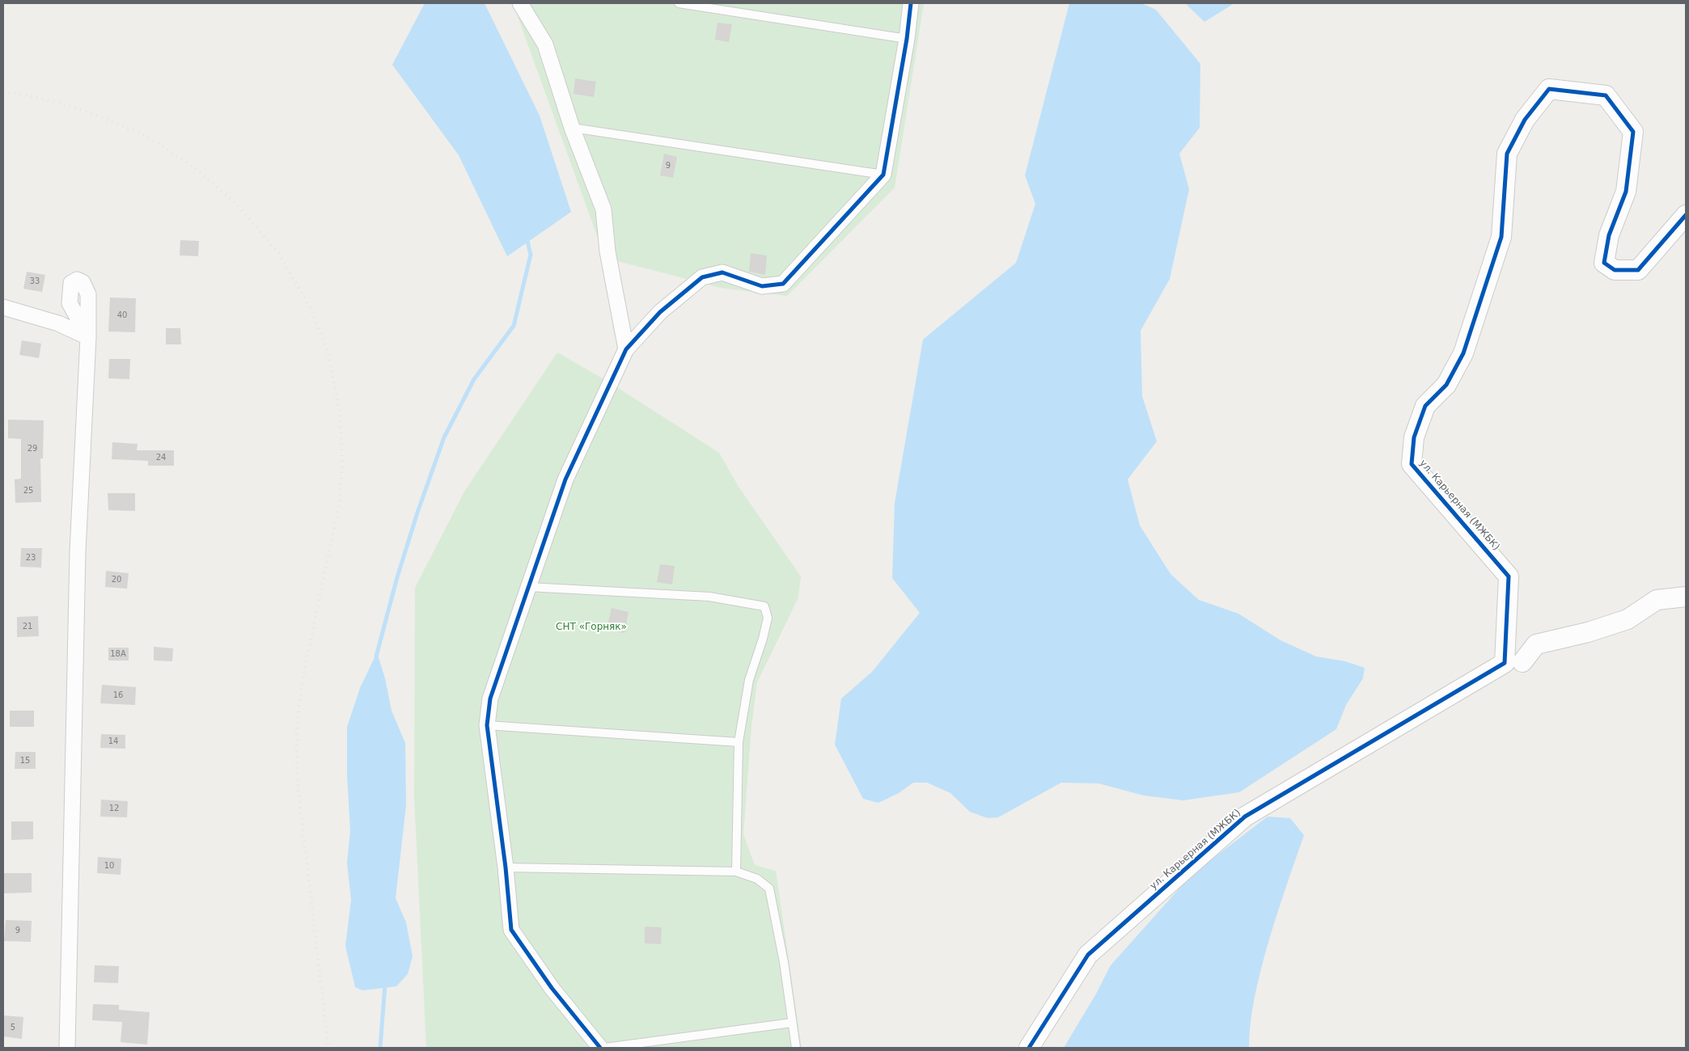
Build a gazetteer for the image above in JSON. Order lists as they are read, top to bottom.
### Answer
{
  "streets": {
    "street": ["ул. Карьерная (МЖБК)"]
  },
  "parks": ["СНТ «Горняк»"],
  "house_numbers": [
    "9",
    "33",
    "40",
    "29",
    "24",
    "25",
    "23",
    "20",
    "21",
    "18А",
    "16",
    "14",
    "15",
    "12",
    "10",
    "9",
    "5"
  ]
}
